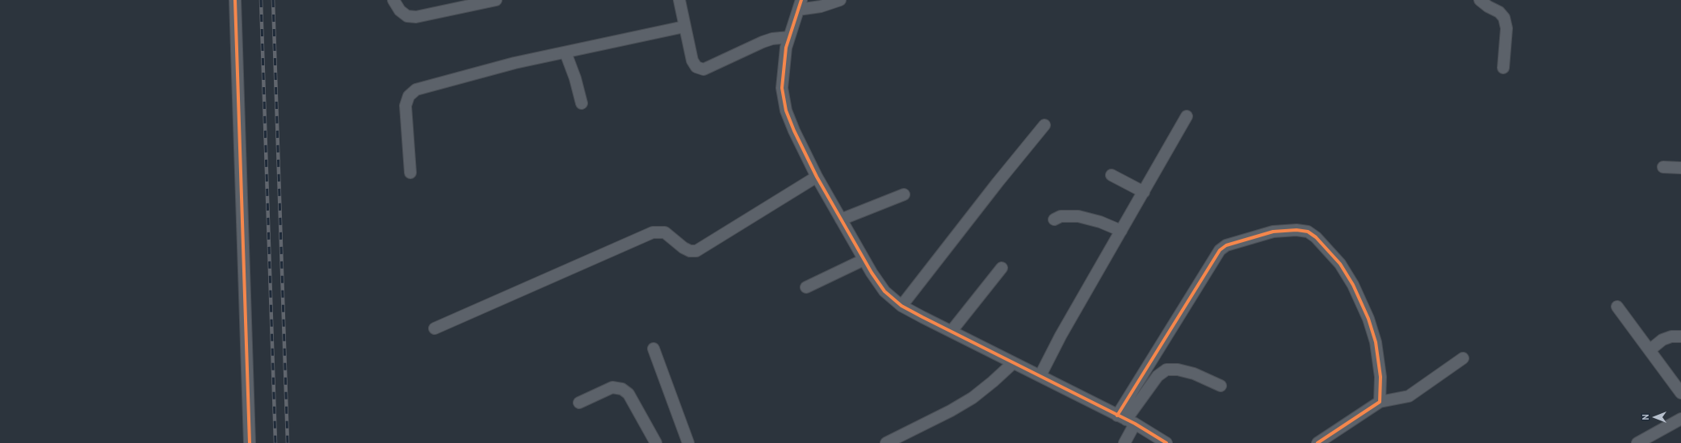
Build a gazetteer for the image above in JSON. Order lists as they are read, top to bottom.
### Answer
{
  "north": "left"
}
